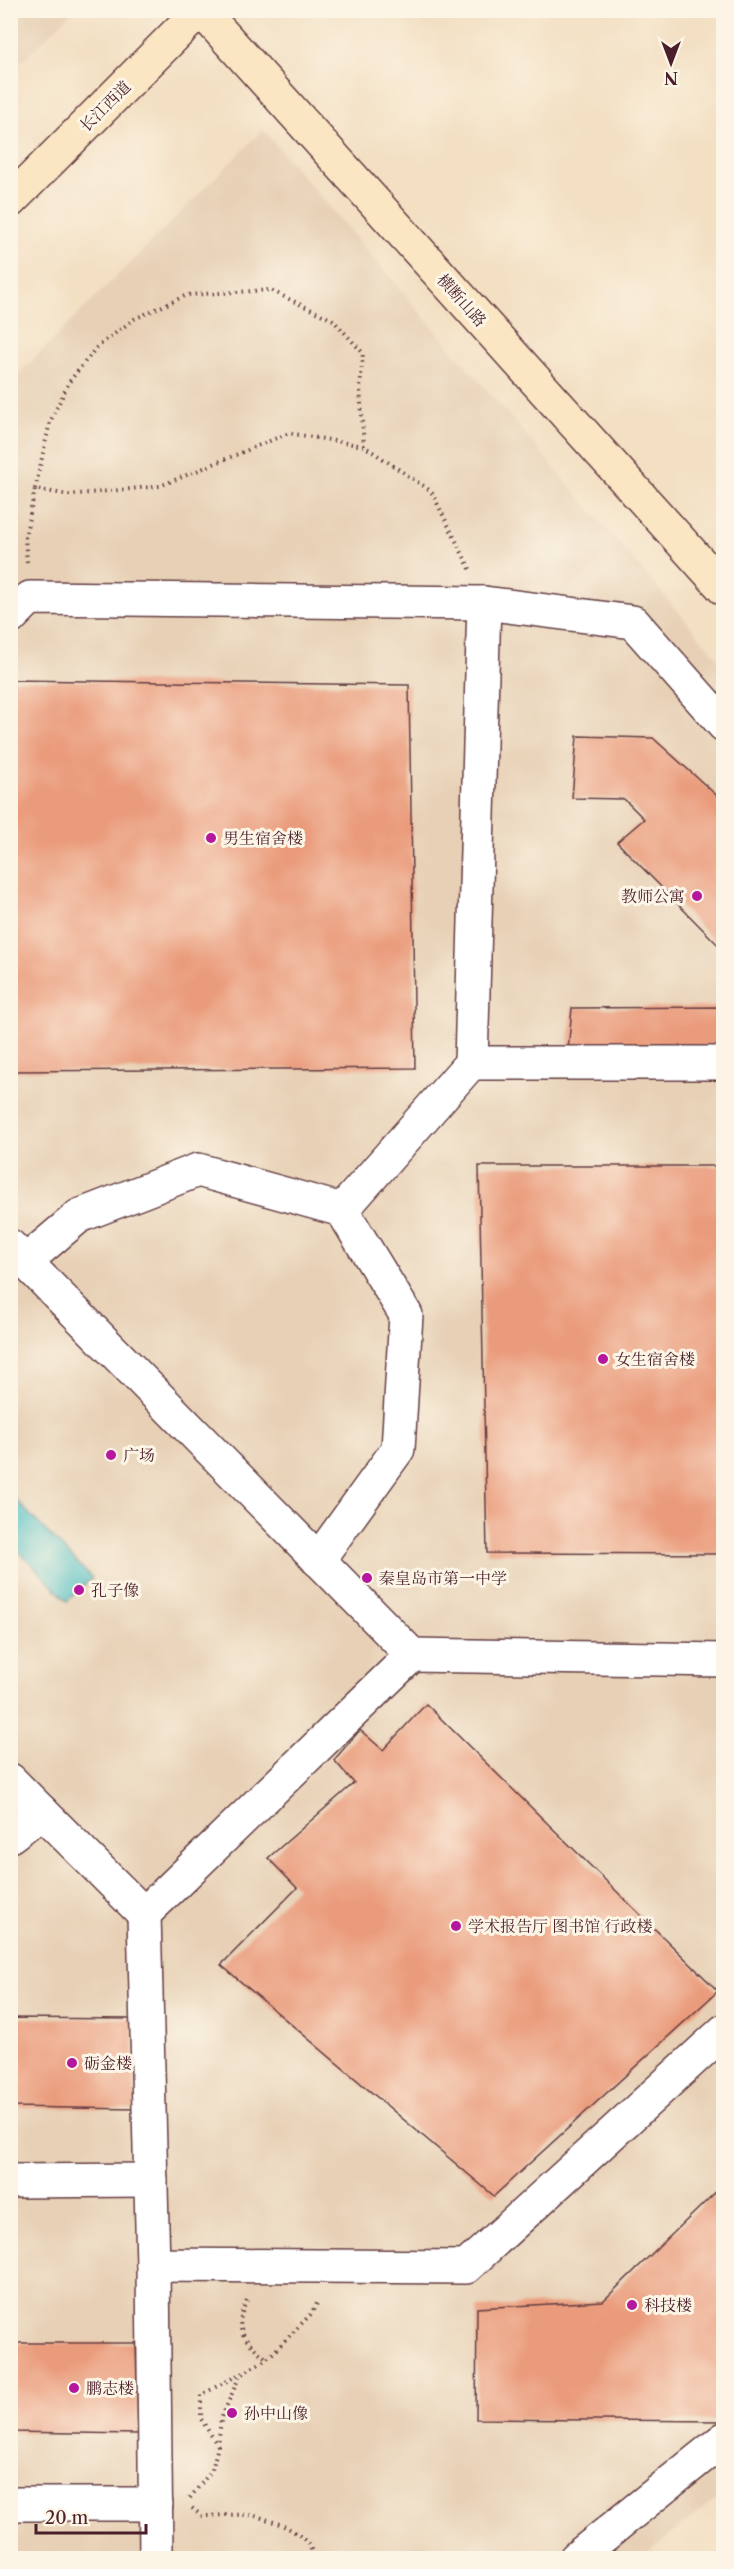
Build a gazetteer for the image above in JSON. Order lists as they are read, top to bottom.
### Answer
{
  "streets": {
    "main road": ["长江西道", "横断山路"]
  },
  "crossings": [
    ["长江西道", "横断山路"]
  ],
  "places": [
    "男生宿舍楼",
    "教师公寓",
    "女生宿舍楼",
    "广场",
    "秦皇岛市第一中学",
    "孔子像",
    "学术报告厅 图书馆 行政楼",
    "砺金楼",
    "科技楼",
    "鹏志楼",
    "孙中山像"
  ],
  "scale_bar": "20 m",
  "north": "bottom"
}
